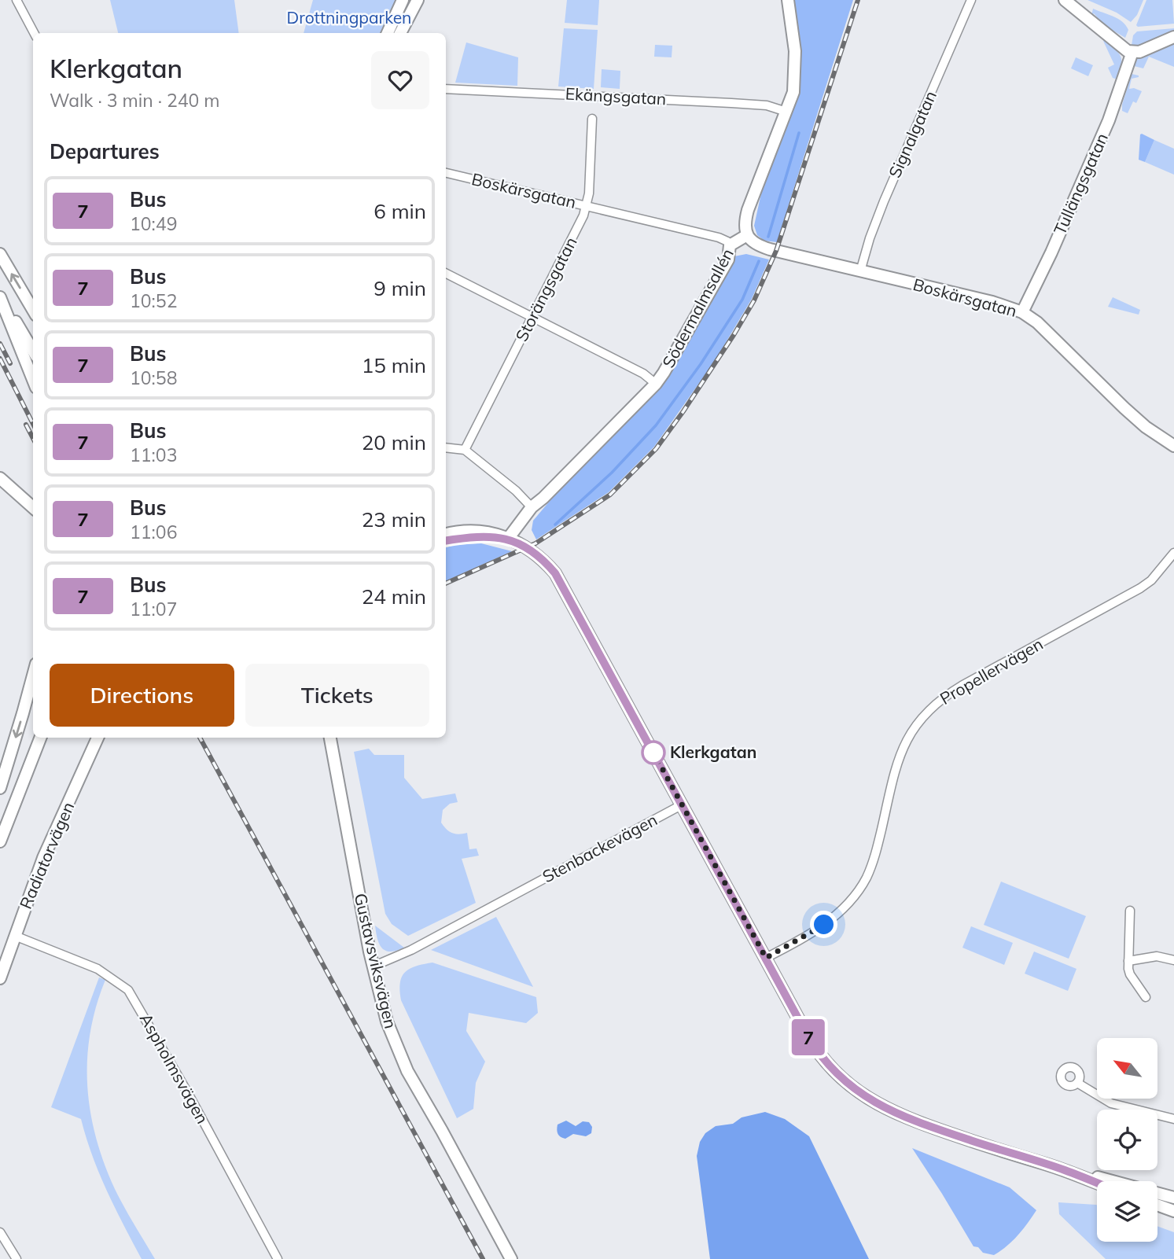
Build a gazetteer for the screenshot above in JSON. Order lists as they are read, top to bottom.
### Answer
{
  "streets": {
    "street": [
      "Ekängsgatan",
      "Signalgatan",
      "Tullängsgatan",
      "Boskärsgatan",
      "Storängsgatan",
      "Södermalmsallén",
      "Propellervägen",
      "Stenbackevägen",
      "Radiatorvägen",
      "Gustavsviksvägen",
      "Aspholmsvägen"
    ]
  },
  "crossings": [
    ["Ekängsgatan", "Södermalmsallén"],
    ["Signalgatan", "Boskärsgatan"],
    ["Tullängsgatan", "Boskärsgatan"],
    ["Boskärsgatan", "Storängsgatan"],
    ["Boskärsgatan", "Södermalmsallén"],
    ["Stenbackevägen", "Gustavsviksvägen"],
    ["Radiatorvägen", "Aspholmsvägen"]
  ],
  "parks": ["Drottningparken"],
  "places": ["Klerkgatan"],
  "lines": ["bus line 7"],
  "north": "top left",
  "page": {
    "on_map": "7",
    "heading": [
      ["Klerkgatan", "Walk · 3 min · 240 m"],
      "Departures"
    ],
    "list": [
      {
        "mark": "7",
        "name": "Bus",
        "note": "10:49",
        "value": "6 min"
      },
      {
        "mark": "7",
        "name": "Bus",
        "note": "10:52",
        "value": "9 min"
      },
      {
        "mark": "7",
        "name": "Bus",
        "note": "10:58",
        "value": "15 min"
      },
      {
        "mark": "7",
        "name": "Bus",
        "note": "11:03",
        "value": "20 min"
      },
      {
        "mark": "7",
        "name": "Bus",
        "note": "11:06",
        "value": "23 min"
      },
      {
        "mark": "7",
        "name": "Bus",
        "note": "11:07",
        "value": "24 min"
      }
    ],
    "buttons": ["Directions", "Tickets"]
  }
}
